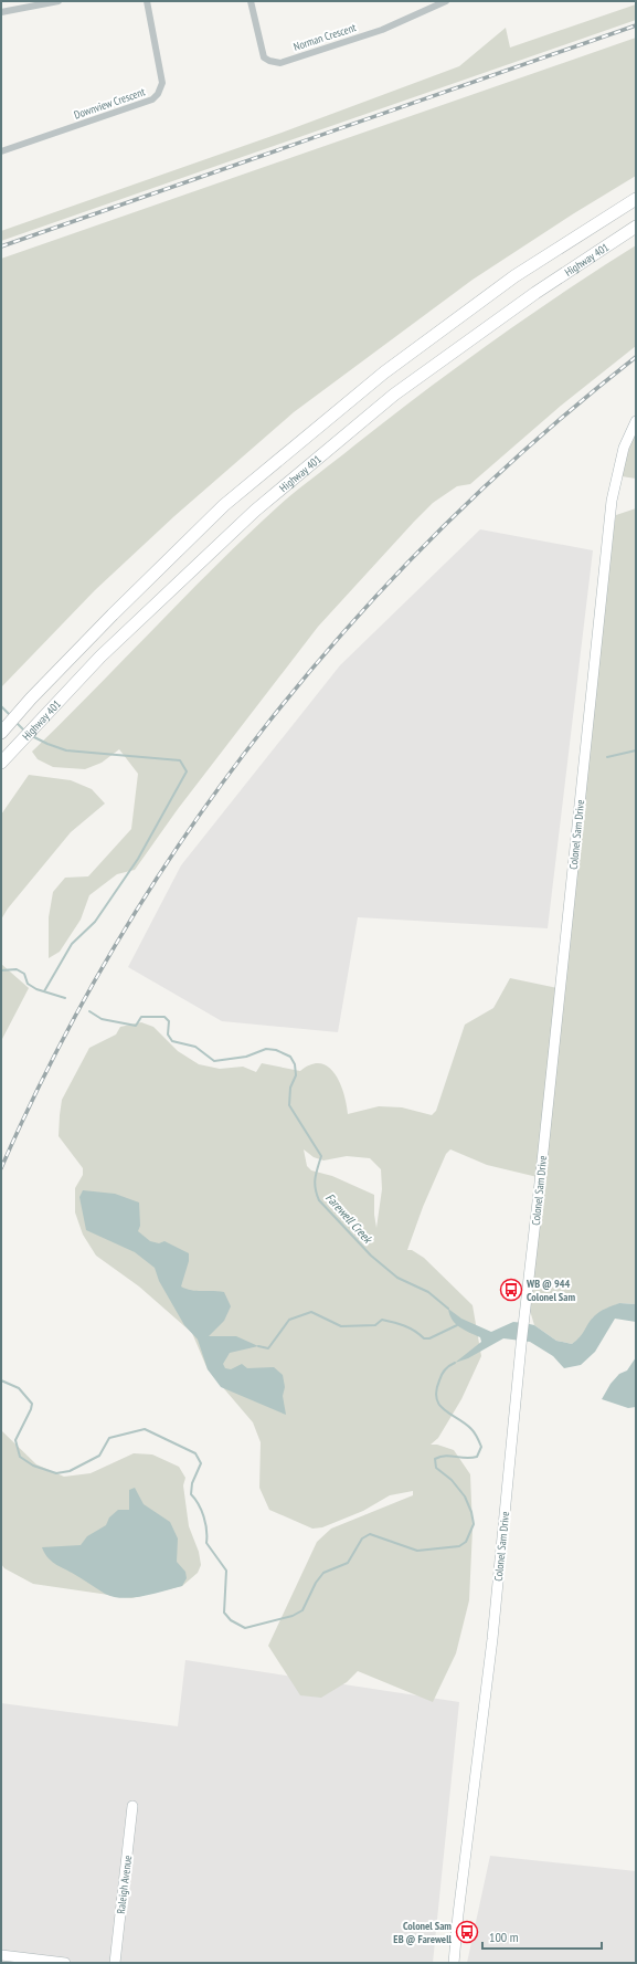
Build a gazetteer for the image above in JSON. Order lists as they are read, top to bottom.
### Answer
{
  "streets": {
    "highway": ["Highway 401"],
    "street": [
      "Norman Crescent",
      "Downview Crescent",
      "Colonel Sam Drive",
      "Raleigh Avenue"
    ]
  },
  "water": ["Farewell Creek"],
  "places": {
    "bus stop": ["WB @ 944 Colonel Sam", "Colonel Sam EB @ Farewell"]
  },
  "scale_bar": "100 m"
}
